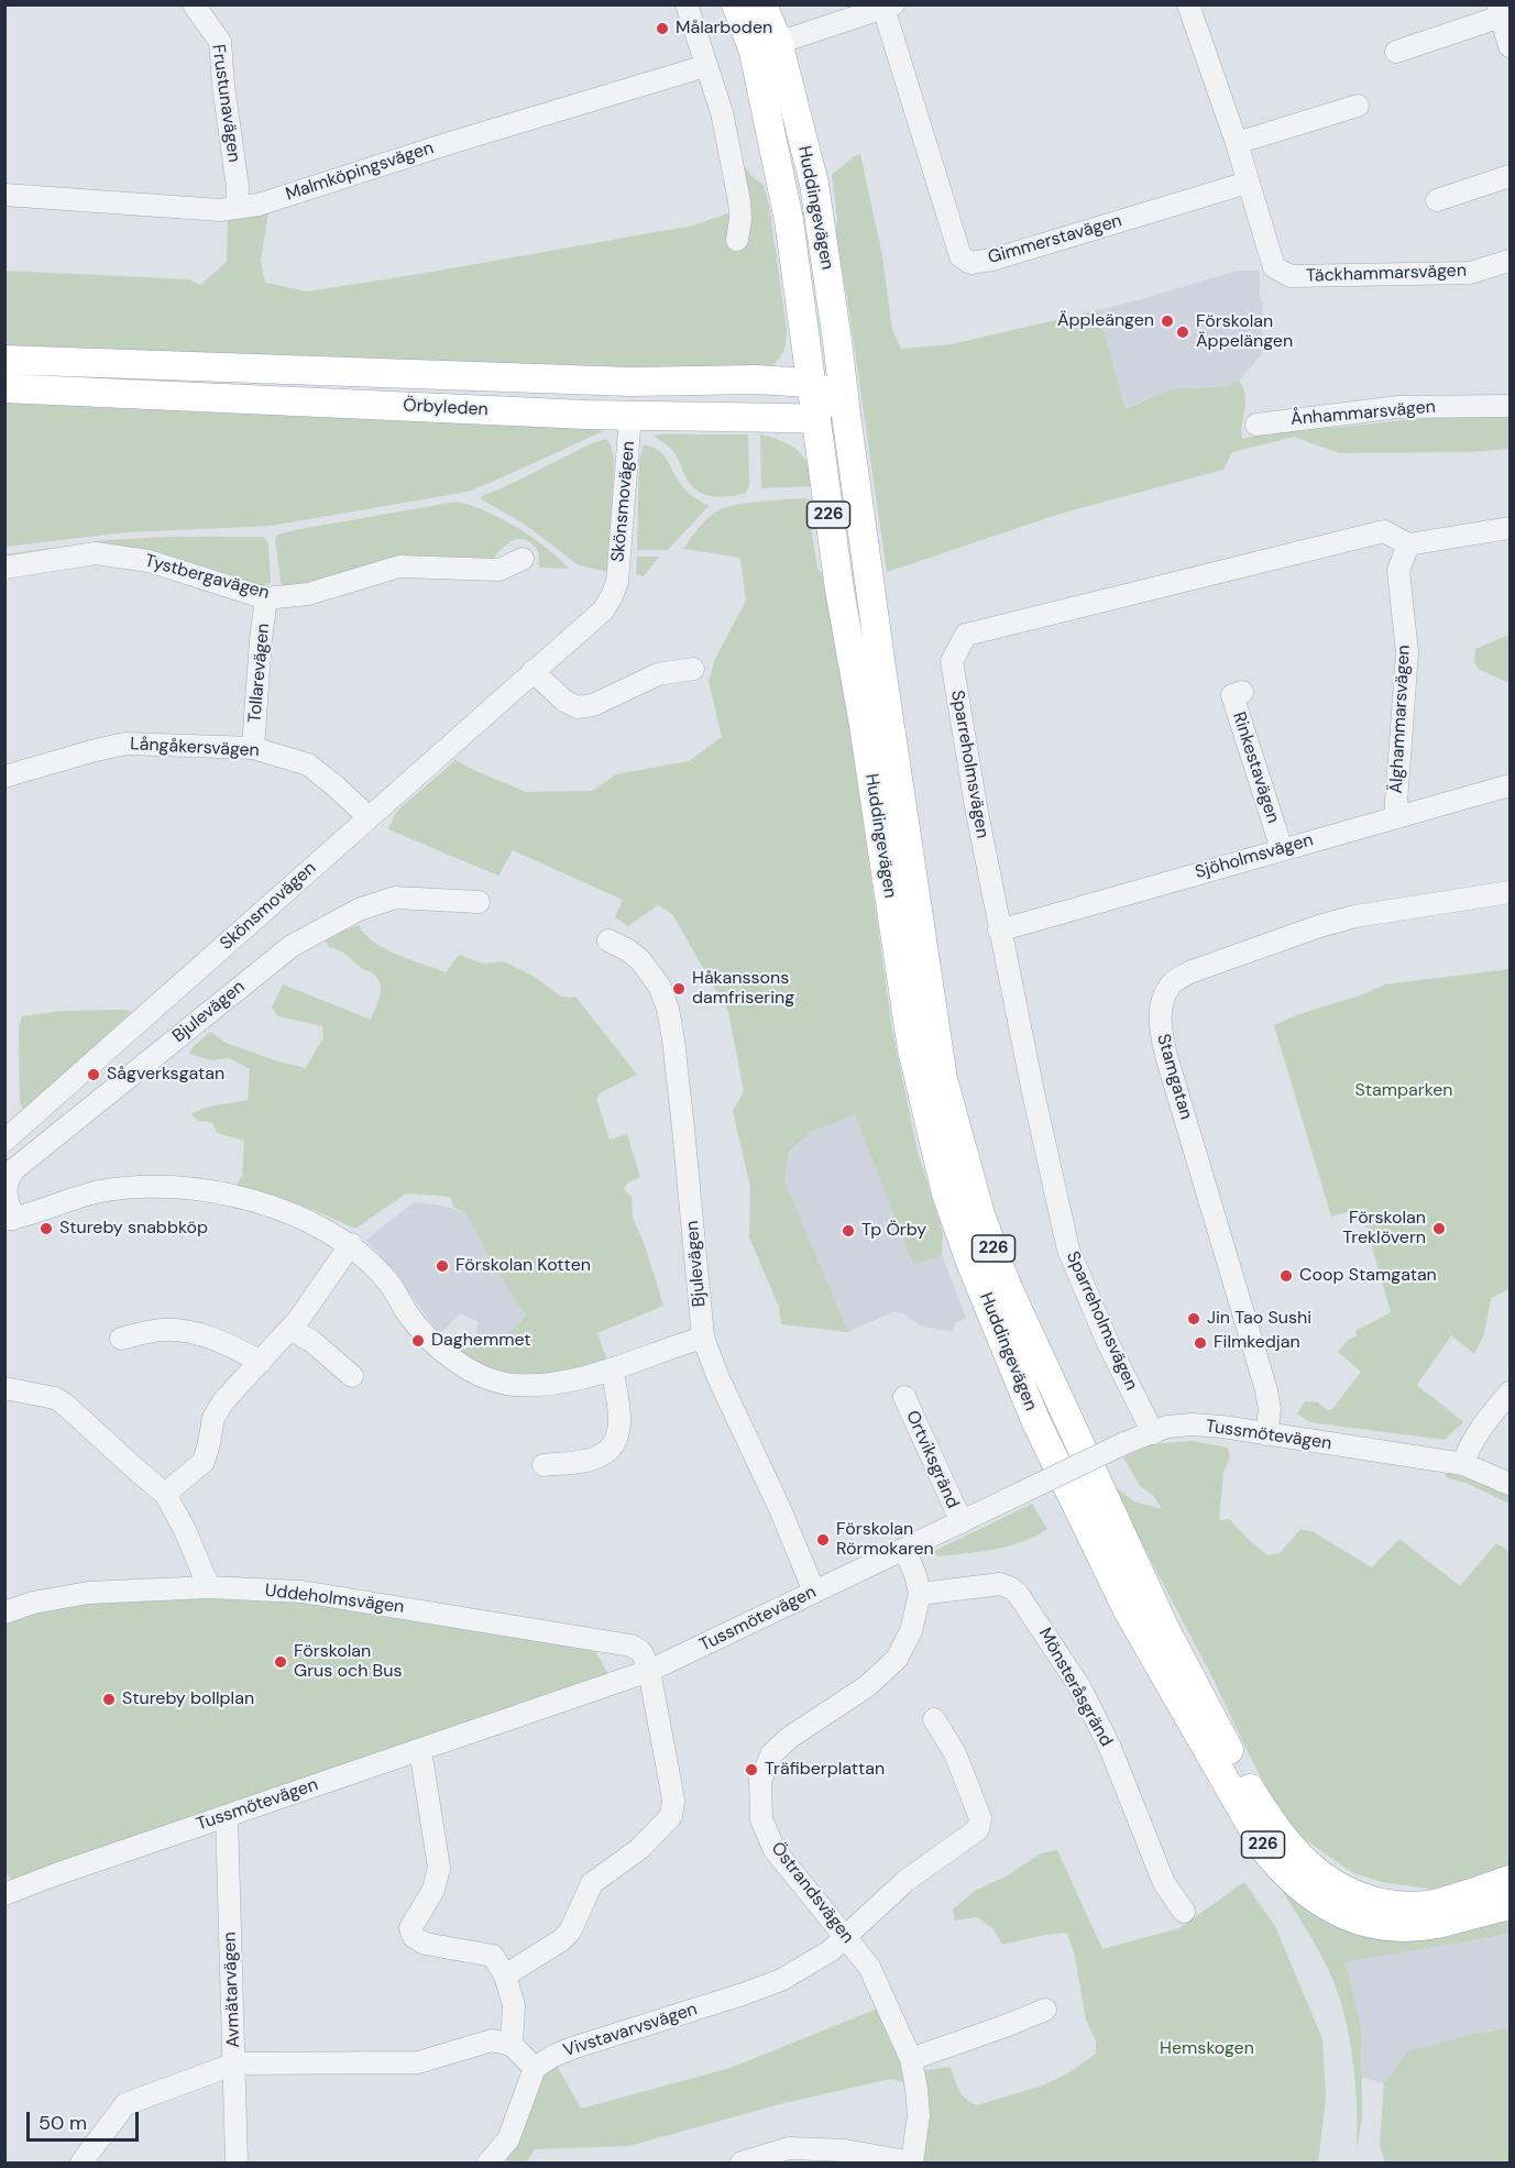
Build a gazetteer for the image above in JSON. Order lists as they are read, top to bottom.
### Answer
{
  "streets": {
    "main road": ["Huddingevägen", "Örbyleden", "226"],
    "street": [
      "Frustunavägen",
      "Malmköpingsvägen",
      "Gimmerstavägen",
      "Täckhammarsvägen",
      "Ånhammarsvägen",
      "Skönsmovägen",
      "Tystbergavägen",
      "Tollarevägen",
      "Älghammarsvägen",
      "Långåkersvägen",
      "Sparreholmsvägen",
      "Rinkestavägen",
      "Sjöholmsvägen",
      "Bjulevägen",
      "Stamgatan",
      "Tussmötevägen",
      "Ortviksgränd",
      "Uddeholmsvägen",
      "Mönsteråsgränd",
      "Östrandsvägen",
      "Avmätarvägen",
      "Vivstavarvsvägen"
    ]
  },
  "crossings": [
    ["Frustunavägen", "Malmköpingsvägen"],
    ["Huddingevägen", "Örbyleden"],
    ["Gimmerstavägen", "Täckhammarsvägen"],
    ["Örbyleden", "Skönsmovägen"],
    ["Skönsmovägen", "Långåkersvägen"],
    ["Tystbergavägen", "Tollarevägen"],
    ["Tollarevägen", "Långåkersvägen"],
    ["Älghammarsvägen", "Sparreholmsvägen"],
    ["Älghammarsvägen", "Sjöholmsvägen"],
    ["Sparreholmsvägen", "Sjöholmsvägen"],
    ["Sparreholmsvägen", "Tussmötevägen"],
    ["Rinkestavägen", "Sjöholmsvägen"],
    ["Bjulevägen", "Tussmötevägen"],
    ["Stamgatan", "Tussmötevägen"],
    ["Tussmötevägen", "Ortviksgränd"],
    ["Tussmötevägen", "Uddeholmsvägen"],
    ["Tussmötevägen", "Avmätarvägen"],
    ["Mönsteråsgränd", "Östrandsvägen"],
    ["Östrandsvägen", "Vivstavarvsvägen"]
  ],
  "parks": ["Stamparken", "Hemskogen"],
  "places": [
    "Målarboden",
    "Äppleängen",
    "Förskolan Äppelängen",
    "Håkanssons damfrisering",
    "Sågverksgatan",
    "Stureby snabbköp",
    "Förskolan Treklövern",
    "Tp Örby",
    "Förskolan Kotten",
    "Coop Stamgatan",
    "Jin Tao Sushi",
    "Daghemmet",
    "Filmkedjan",
    "Förskolan Rörmokaren",
    "Förskolan Grus och Bus",
    "Stureby bollplan",
    "Träfiberplattan"
  ],
  "scale_bar": "50 m"
}
